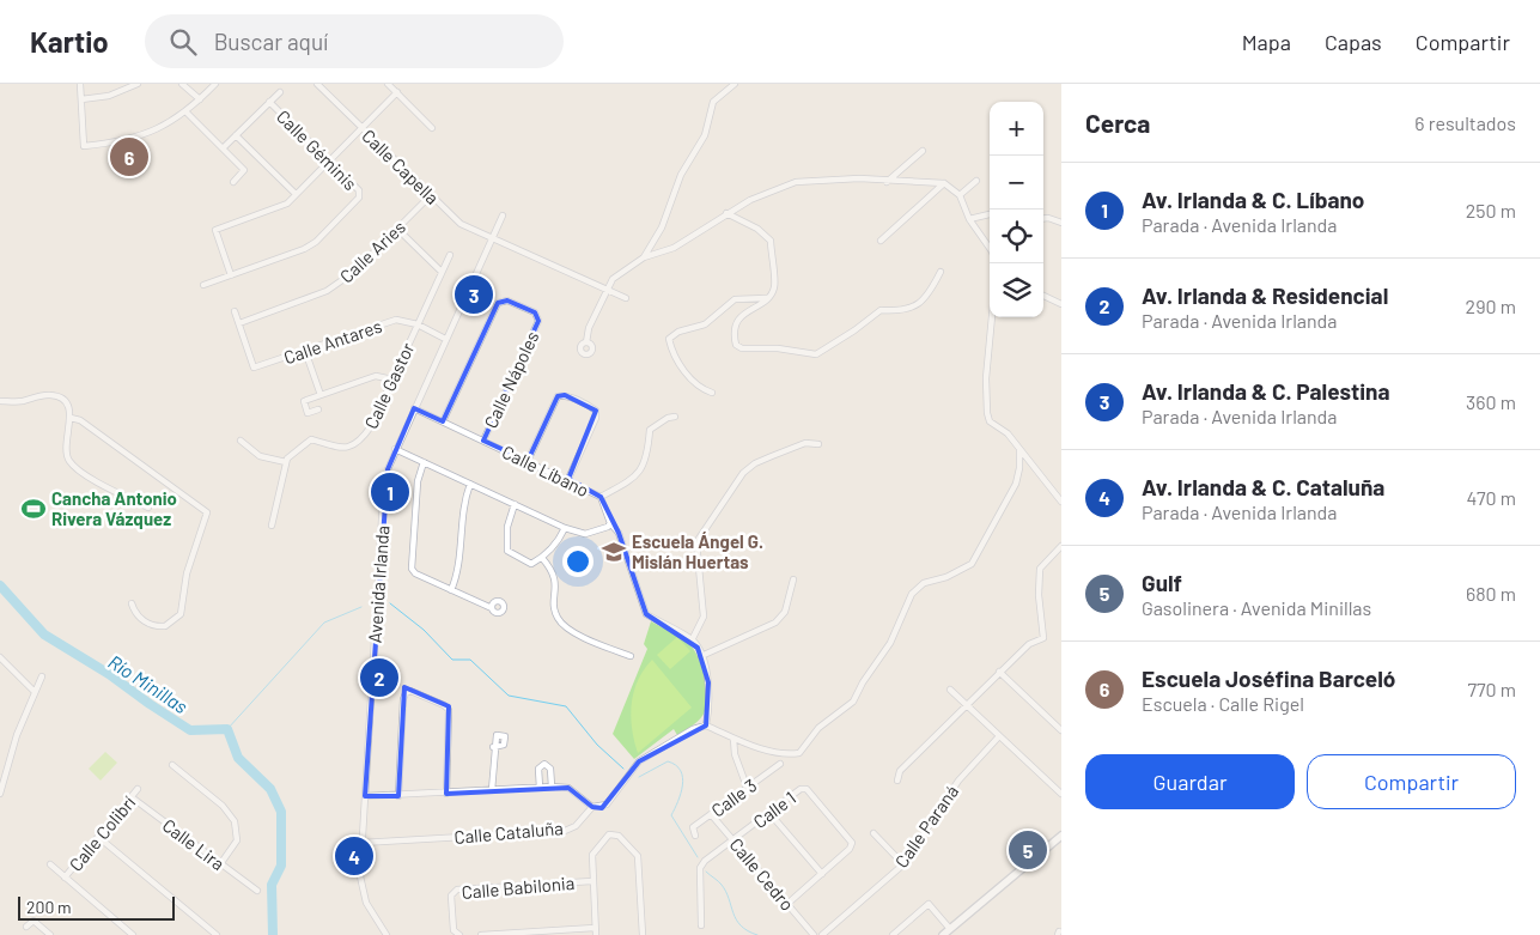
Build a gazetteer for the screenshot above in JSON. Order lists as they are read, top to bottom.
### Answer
{
  "streets": {
    "street": [
      "Calle Géminis",
      "Calle Capella",
      "Calle Aries",
      "Calle Antares",
      "Calle Nápoles",
      "Calle Gastor",
      "Calle Líbano",
      "Avenida Irlanda",
      "Calle 3",
      "Calle 1",
      "Calle Paraná",
      "Calle Cataluña",
      "Calle Colibrí",
      "Calle Lira",
      "Calle Cedro",
      "Calle Babilonia"
    ]
  },
  "crossings": [
    ["Calle Capella", "Calle Aries"],
    ["Calle Capella", "Avenida Irlanda"],
    ["Calle Aries", "Calle Antares"],
    ["Calle Antares", "Calle Gastor"],
    ["Calle Antares", "Avenida Irlanda"],
    ["Calle Nápoles", "Calle Líbano"],
    ["Calle Líbano", "Avenida Irlanda"],
    ["Avenida Irlanda", "Calle Cataluña"],
    ["Calle 3", "Calle Cedro"],
    ["Calle 1", "Calle Cedro"],
    ["Calle Colibrí", "Calle Lira"]
  ],
  "water": ["Río Minillas"],
  "places": {
    "sports": ["Cancha Antonio Rivera Vázquez"],
    "school or university": ["Escuela Ángel G. Mislán Huertas"]
  },
  "scale_bar": "200 m",
  "page": {
    "header": "Kartio",
    "search": "Buscar aquí",
    "nav": ["Mapa", "Capas", "Compartir"],
    "heading": ["Cerca", "6 resultados"],
    "map_buttons": ["+", "−"],
    "pins": [
      "6",
      "3",
      "1",
      "2",
      "5",
      "4"
    ],
    "list": [
      {
        "mark": "1",
        "name": "Av. Irlanda & C. Líbano",
        "note": "Parada · Avenida Irlanda",
        "value": "250 m"
      },
      {
        "mark": "2",
        "name": "Av. Irlanda & Residencial",
        "note": "Parada · Avenida Irlanda",
        "value": "290 m"
      },
      {
        "mark": "3",
        "name": "Av. Irlanda & C. Palestina",
        "note": "Parada · Avenida Irlanda",
        "value": "360 m"
      },
      {
        "mark": "4",
        "name": "Av. Irlanda & C. Cataluña",
        "note": "Parada · Avenida Irlanda",
        "value": "470 m"
      },
      {
        "mark": "5",
        "name": "Gulf",
        "note": "Gasolinera · Avenida Minillas",
        "value": "680 m"
      },
      {
        "mark": "6",
        "name": "Escuela Joséfina Barceló",
        "note": "Escuela · Calle Rigel",
        "value": "770 m"
      }
    ],
    "buttons": ["Guardar", "Compartir"],
    "scale": "200 m"
  }
}
